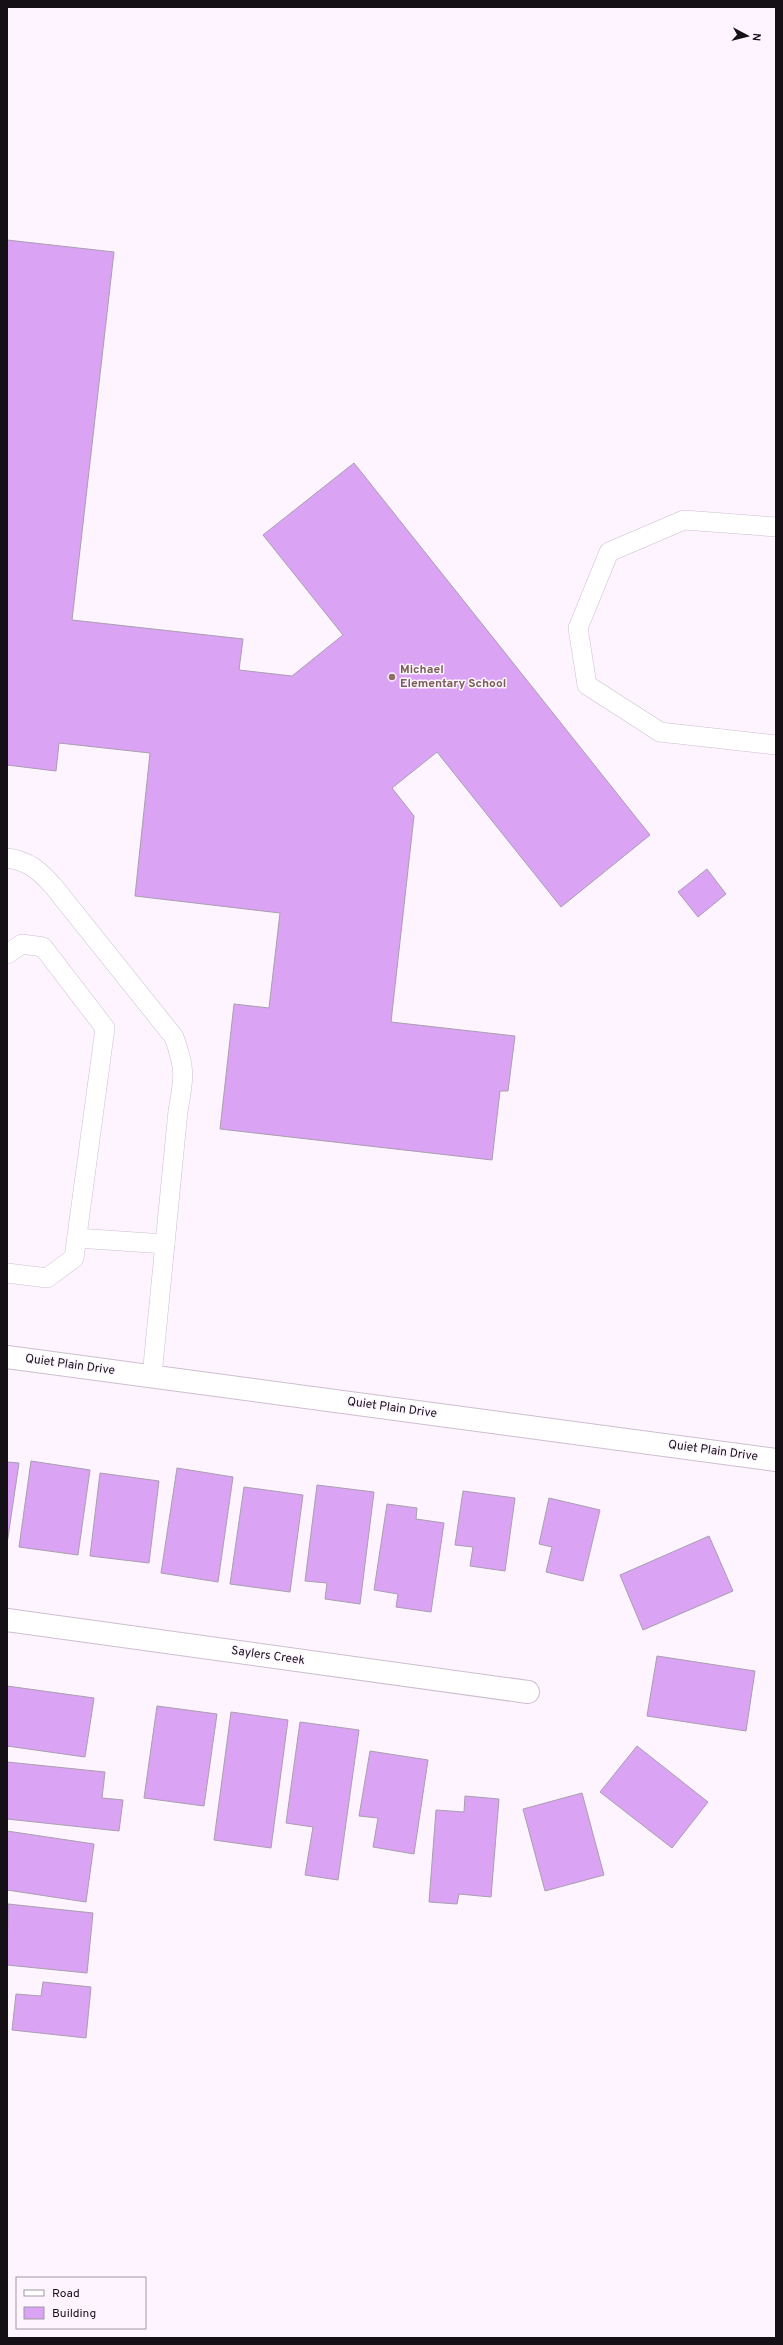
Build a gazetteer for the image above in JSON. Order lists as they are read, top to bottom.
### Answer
{
  "streets": {
    "street": ["Quiet Plain Drive", "Saylers Creek"]
  },
  "places": ["Michael Elementary School"],
  "legend": ["Road", "Building"],
  "north": "right"
}
